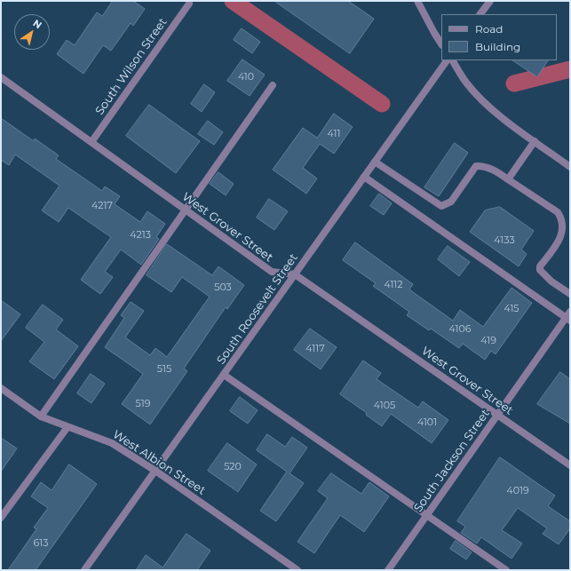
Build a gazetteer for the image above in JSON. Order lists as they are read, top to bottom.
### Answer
{
  "streets": {
    "street": [
      "South Wilson Street",
      "West Grover Street",
      "South Roosevelt Street",
      "South Jackson Street",
      "West Albion Street"
    ]
  },
  "crossings": [
    ["South Wilson Street", "West Grover Street"],
    ["West Grover Street", "South Roosevelt Street"],
    ["West Grover Street", "South Jackson Street"],
    ["South Roosevelt Street", "West Albion Street"]
  ],
  "house_numbers": [
    "410",
    "411",
    "4217",
    "4213",
    "4133",
    "4112",
    "503",
    "415",
    "4106",
    "419",
    "4117",
    "515",
    "519",
    "4105",
    "4101",
    "520",
    "4019",
    "613"
  ],
  "legend": ["Road", "Building"],
  "north": "top right"
}
